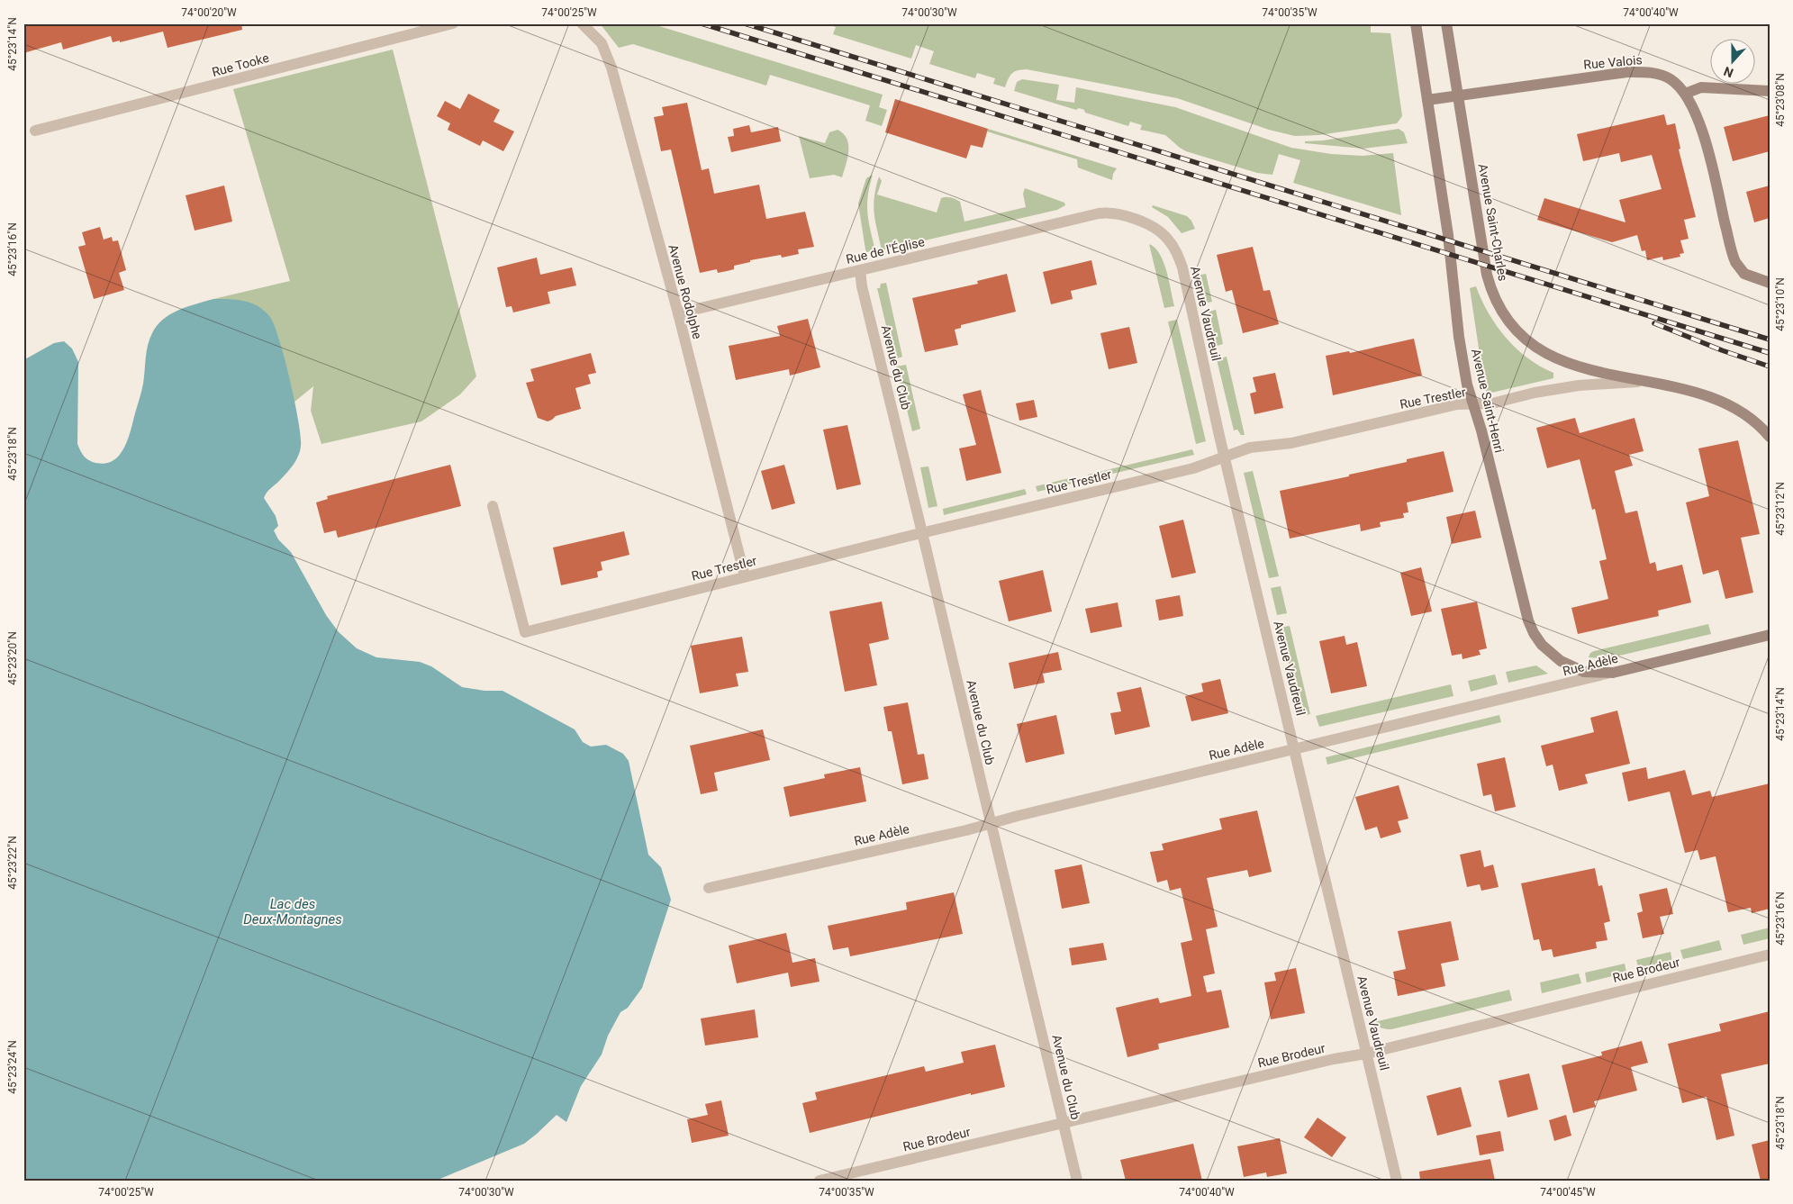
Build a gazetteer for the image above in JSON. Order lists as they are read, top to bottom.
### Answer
{
  "streets": {
    "main road": [
      "Rue Valois",
      "Avenue Saint-Charles",
      "Avenue Saint-Henri",
      "Rue Adèle"
    ],
    "street": [
      "Rue Tooke",
      "Rue de l'Église",
      "Avenue Rodolphe",
      "Avenue Vaudreuil",
      "Avenue du Club",
      "Rue Trestler",
      "Rue Brodeur"
    ]
  },
  "crossings": [
    ["Rue Valois", "Avenue Saint-Charles"],
    ["Rue Valois", "Avenue Saint-Henri"],
    ["Avenue Saint-Charles", "Rue Trestler"],
    ["Rue de l'Église", "Avenue Rodolphe"],
    ["Rue de l'Église", "Avenue Vaudreuil"],
    ["Rue de l'Église", "Avenue du Club"],
    ["Avenue Rodolphe", "Rue Trestler"],
    ["Avenue Vaudreuil", "Rue Trestler"],
    ["Avenue Vaudreuil", "Rue Adèle"],
    ["Avenue Vaudreuil", "Rue Brodeur"],
    ["Avenue du Club", "Rue Trestler"],
    ["Avenue du Club", "Rue Adèle"],
    ["Avenue du Club", "Rue Brodeur"],
    ["Rue Trestler", "Avenue Saint-Henri"],
    ["Avenue Saint-Henri", "Rue Adèle"]
  ],
  "water": ["Lac des Deux-Montagnes"],
  "north": "bottom",
  "coordinates": [
    "74°00'20\"W",
    "74°00'25\"W",
    "74°00'30\"W",
    "74°00'35\"W",
    "74°00'40\"W",
    "45°23'14\"N",
    "45°23'08\"N",
    "45°23'16\"N",
    "45°23'10\"N",
    "45°23'18\"N",
    "45°23'12\"N",
    "45°23'20\"N",
    "45°23'22\"N",
    "45°23'24\"N",
    "74°00'45\"W"
  ]
}
